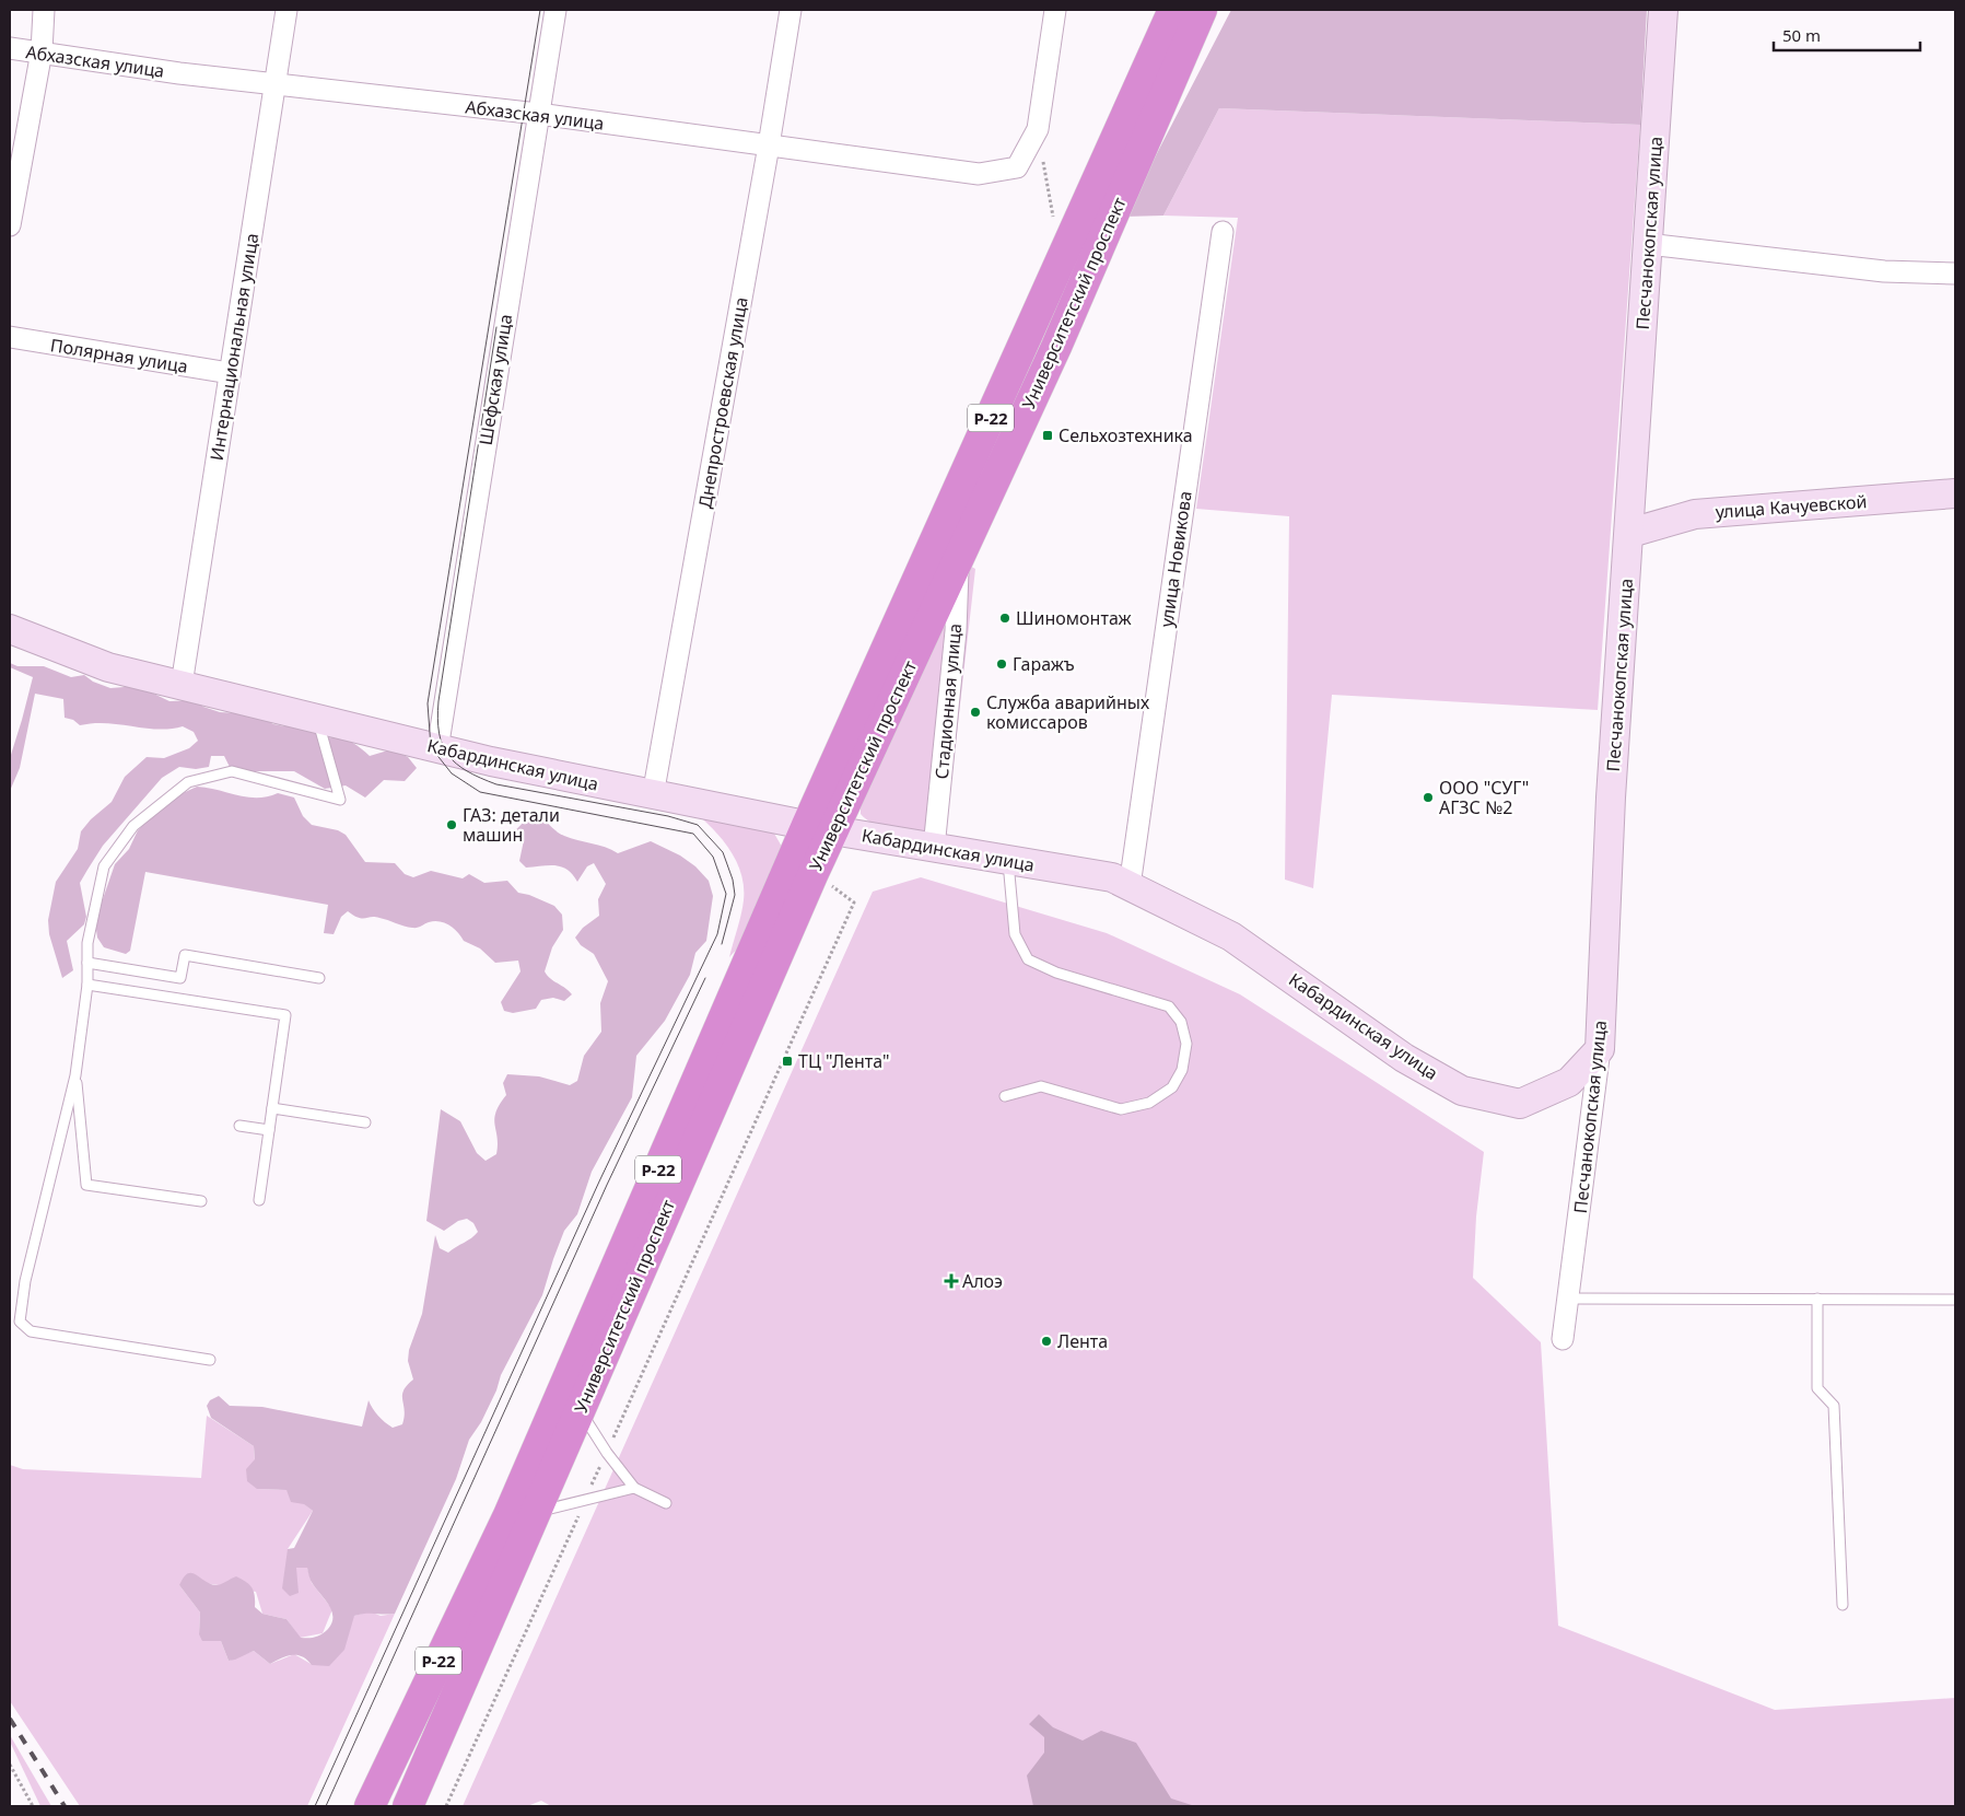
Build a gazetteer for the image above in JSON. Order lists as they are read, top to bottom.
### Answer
{
  "streets": {
    "highway": ["Университетский проспект", "Р-22"],
    "street": [
      "Абхазская улица",
      "Песчанокопская улица",
      "Интернациональная улица",
      "Полярная улица",
      "Шефская улица",
      "Днепростроевская улица",
      "улица Качуевской",
      "улица Новикова",
      "Стадионная улица",
      "Кабардинская улица"
    ]
  },
  "crossings": [
    ["Абхазская улица", "Интернациональная улица"],
    ["Абхазская улица", "Шефская улица"],
    ["Абхазская улица", "Днепростроевская улица"],
    ["Песчанокопская улица", "улица Качуевской"],
    ["Песчанокопская улица", "Кабардинская улица"],
    ["Университетский проспект", "Р-22"],
    ["Университетский проспект", "Стадионная улица"],
    ["Университетский проспект", "Кабардинская улица"],
    ["Интернациональная улица", "Полярная улица"],
    ["Интернациональная улица", "Кабардинская улица"],
    ["Шефская улица", "Кабардинская улица"],
    ["Днепростроевская улица", "Кабардинская улица"],
    ["улица Новикова", "Кабардинская улица"],
    ["Стадионная улица", "Кабардинская улица"]
  ],
  "places": {
    "transit": ["Сельхозтехника", "ТЦ \"Лента\""],
    "other": [
      "Шиномонтаж",
      "Гаражъ",
      "Служба аварийных комиссаров",
      "ООО \"СУГ\" АГЗС №2",
      "ГАЗ: детали машин",
      "Лента"
    ],
    "health": ["Алоэ"]
  },
  "scale_bar": "50 m"
}
